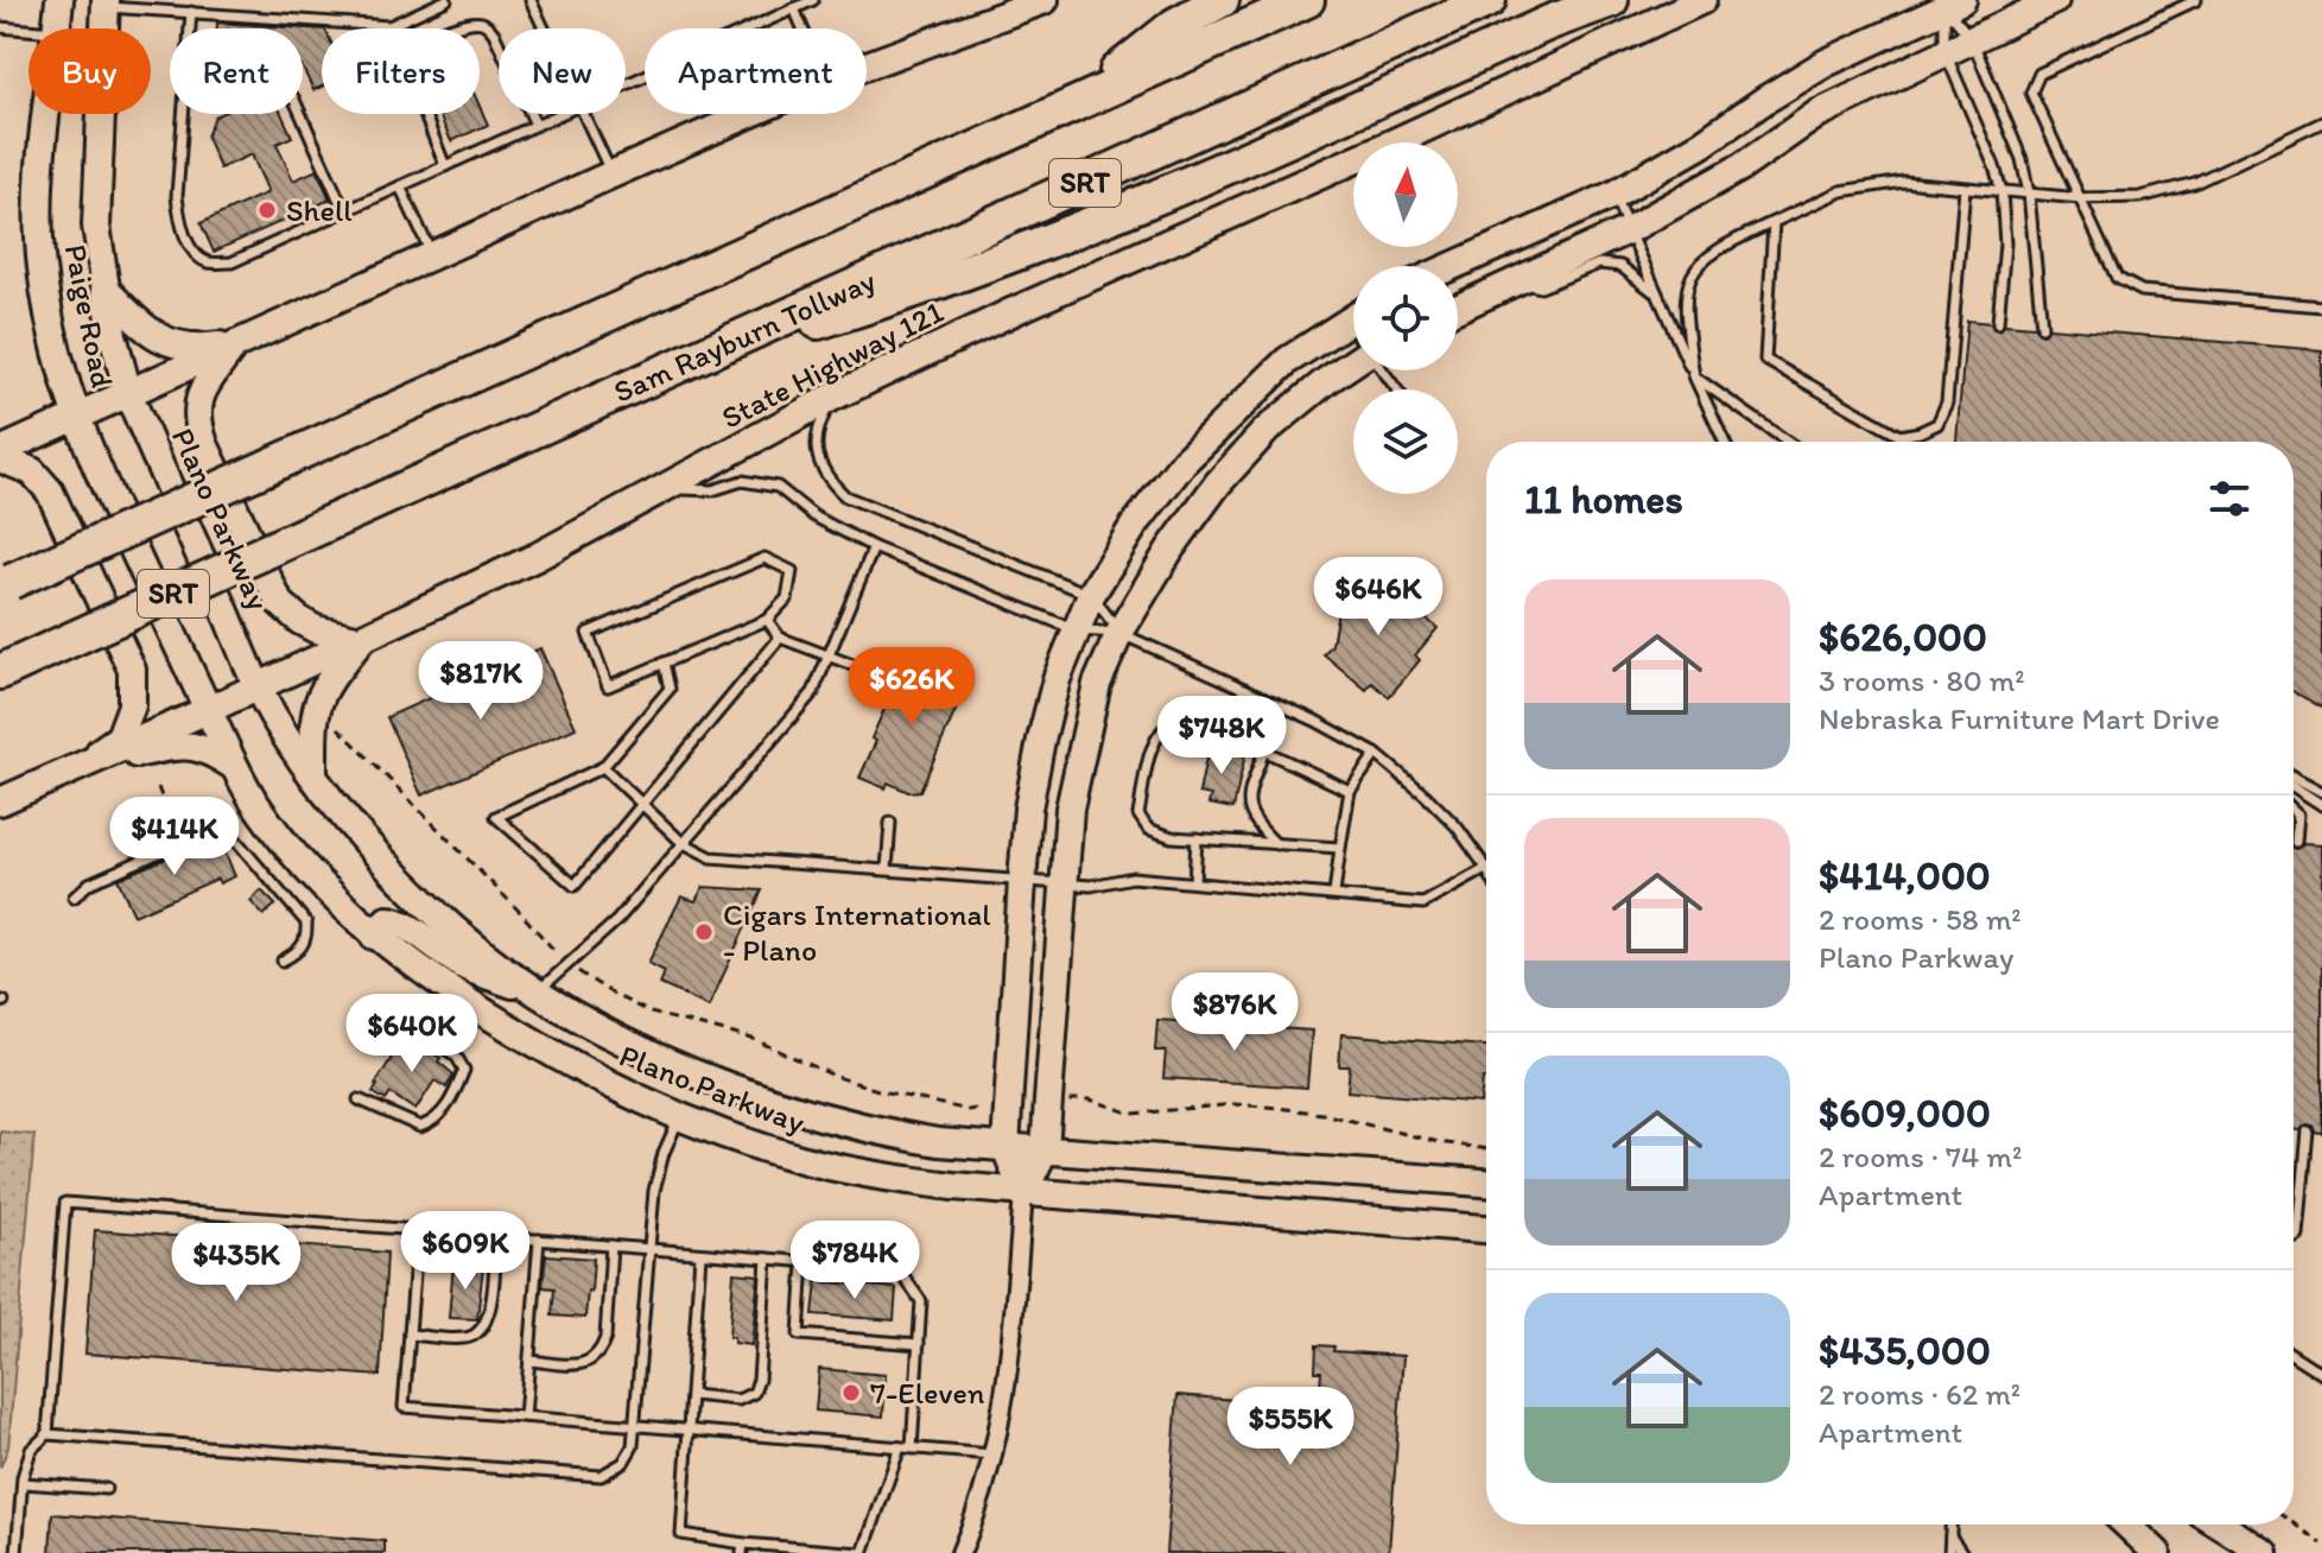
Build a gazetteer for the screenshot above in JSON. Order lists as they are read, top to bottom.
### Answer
{
  "streets": {
    "highway": ["SRT", "Sam Rayburn Tollway"],
    "main road": ["Paige Road", "State Highway 121", "Plano Parkway"]
  },
  "crossings": [
    ["Paige Road", "Plano Parkway"],
    ["State Highway 121", "Plano Parkway"]
  ],
  "places": ["Shell", "Cigars International - Plano", "7-Eleven"],
  "north": "top",
  "page": {
    "chip": [
      "Buy",
      "Rent",
      "Filters",
      "New",
      "Apartment"
    ],
    "heading": "11 homes",
    "list": [
      {
        "name": "$626,000",
        "note": "3 rooms · 80 m² · Nebraska Furniture Mart Drive"
      },
      {
        "name": "$414,000",
        "note": "2 rooms · 58 m² · Plano Parkway"
      },
      {
        "name": "$609,000",
        "note": "2 rooms · 74 m² · Apartment"
      },
      {
        "name": "$435,000",
        "note": "2 rooms · 62 m² · Apartment"
      }
    ],
    "price": [
      "$646K",
      "$817K",
      "$626K",
      "$748K",
      "$414K",
      "$876K",
      "$640K",
      "$609K",
      "$784K",
      "$435K",
      "$555K"
    ]
  }
}
